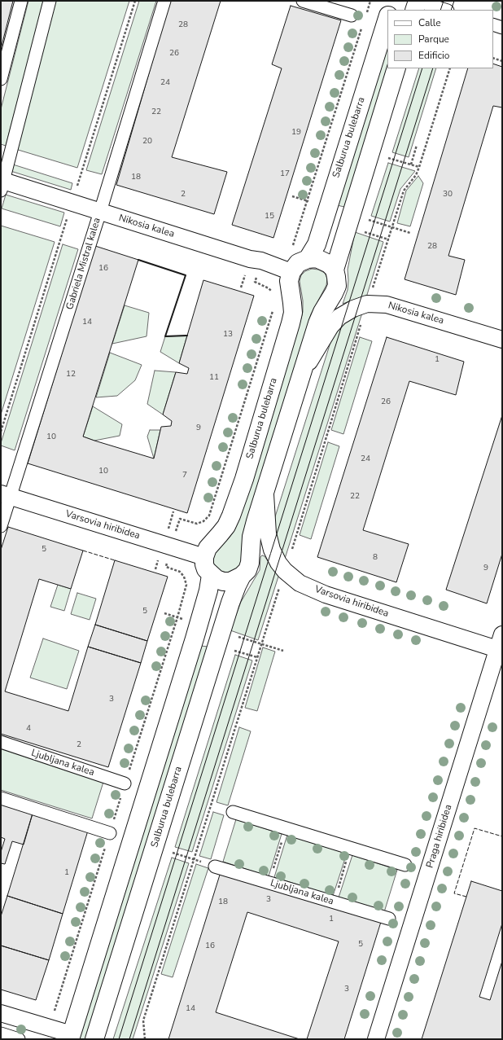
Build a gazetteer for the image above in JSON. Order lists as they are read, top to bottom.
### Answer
{
  "streets": {
    "main road": ["Salburua bulebarra"],
    "street": [
      "Nikosia kalea",
      "Gabriela Mistral kalea",
      "Varsovia hiribidea",
      "Ljubljana kalea",
      "Praga hiribidea"
    ]
  },
  "crossings": [
    ["Salburua bulebarra", "Nikosia kalea"],
    ["Salburua bulebarra", "Varsovia hiribidea"],
    ["Nikosia kalea", "Gabriela Mistral kalea"],
    ["Gabriela Mistral kalea", "Varsovia hiribidea"],
    ["Varsovia hiribidea", "Praga hiribidea"]
  ],
  "house_numbers": [
    "28",
    "26",
    "24",
    "22",
    "19",
    "20",
    "17",
    "18",
    "2",
    "30",
    "15",
    "28",
    "16",
    "14",
    "13",
    "1",
    "12",
    "11",
    "26",
    "9",
    "10",
    "24",
    "10",
    "7",
    "22",
    "5",
    "8",
    "9",
    "5",
    "3",
    "4",
    "2",
    "1",
    "3",
    "18",
    "1",
    "5",
    "16",
    "3",
    "14"
  ],
  "legend": ["Calle", "Parque", "Edificio"]
}
